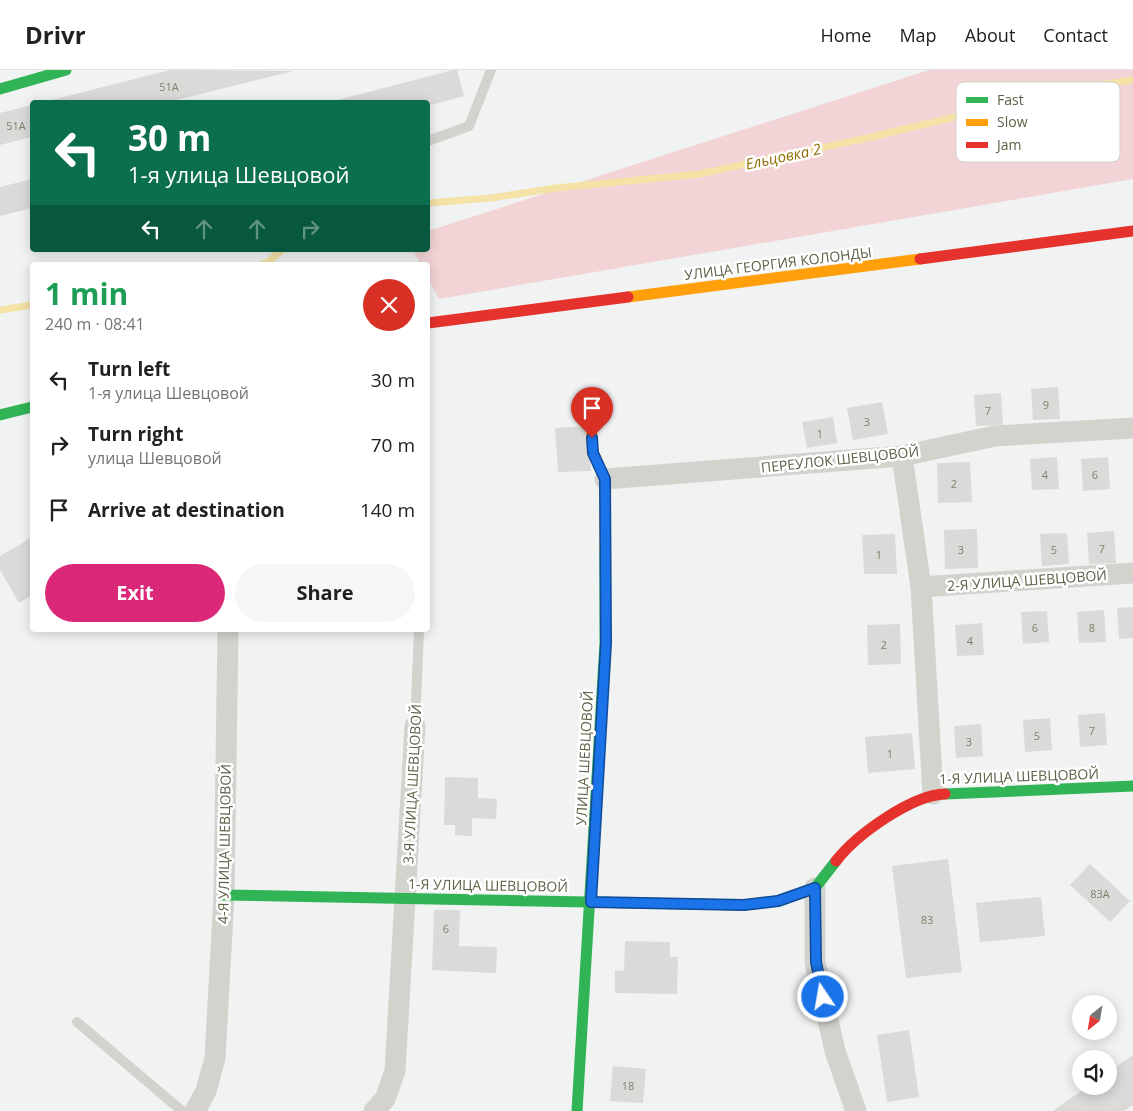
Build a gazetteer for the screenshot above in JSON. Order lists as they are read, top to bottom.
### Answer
{
  "streets": {
    "street": [
      "УЛИЦА ГЕОРГИЯ КОЛОНДЫ",
      "ПЕРЕУЛОК ШЕВЦОВОЙ",
      "2-Я УЛИЦА ШЕВЦОВОЙ",
      "УЛИЦА ШЕВЦОВОЙ",
      "1-Я УЛИЦА ШЕВЦОВОЙ",
      "3-Я УЛИЦА ШЕВЦОВОЙ",
      "4-Я УЛИЦА ШЕВЦОВОЙ"
    ]
  },
  "crossings": [
    ["ПЕРЕУЛОК ШЕВЦОВОЙ", "УЛИЦА ШЕВЦОВОЙ"],
    ["УЛИЦА ШЕВЦОВОЙ", "1-Я УЛИЦА ШЕВЦОВОЙ"],
    ["1-Я УЛИЦА ШЕВЦОВОЙ", "3-Я УЛИЦА ШЕВЦОВОЙ"],
    ["1-Я УЛИЦА ШЕВЦОВОЙ", "4-Я УЛИЦА ШЕВЦОВОЙ"]
  ],
  "water": ["Ельцовка 2"],
  "house_numbers": [
    "51А",
    "51А",
    "9",
    "7",
    "3",
    "1",
    "4",
    "6",
    "2",
    "7",
    "3",
    "5",
    "1",
    "6",
    "8",
    "4",
    "2",
    "7",
    "5",
    "3",
    "1",
    "83А",
    "83",
    "6",
    "18"
  ],
  "legend": ["Fast", "Slow", "Jam"],
  "north": "bottom left",
  "page": {
    "header": "Drivr",
    "nav": [
      "Home",
      "Map",
      "About",
      "Contact"
    ],
    "turn": ["30 m", "1-я улица Шевцовой"],
    "heading": ["1 min", "240 m · 08:41"],
    "list": [
      {
        "name": "Turn left",
        "note": "1-я улица Шевцовой",
        "value": "30 m"
      },
      {
        "name": "Turn right",
        "note": "улица Шевцовой",
        "value": "70 m"
      },
      {
        "name": "Arrive at destination",
        "value": "140 m"
      }
    ],
    "buttons": ["Exit", "Share"]
  }
}
